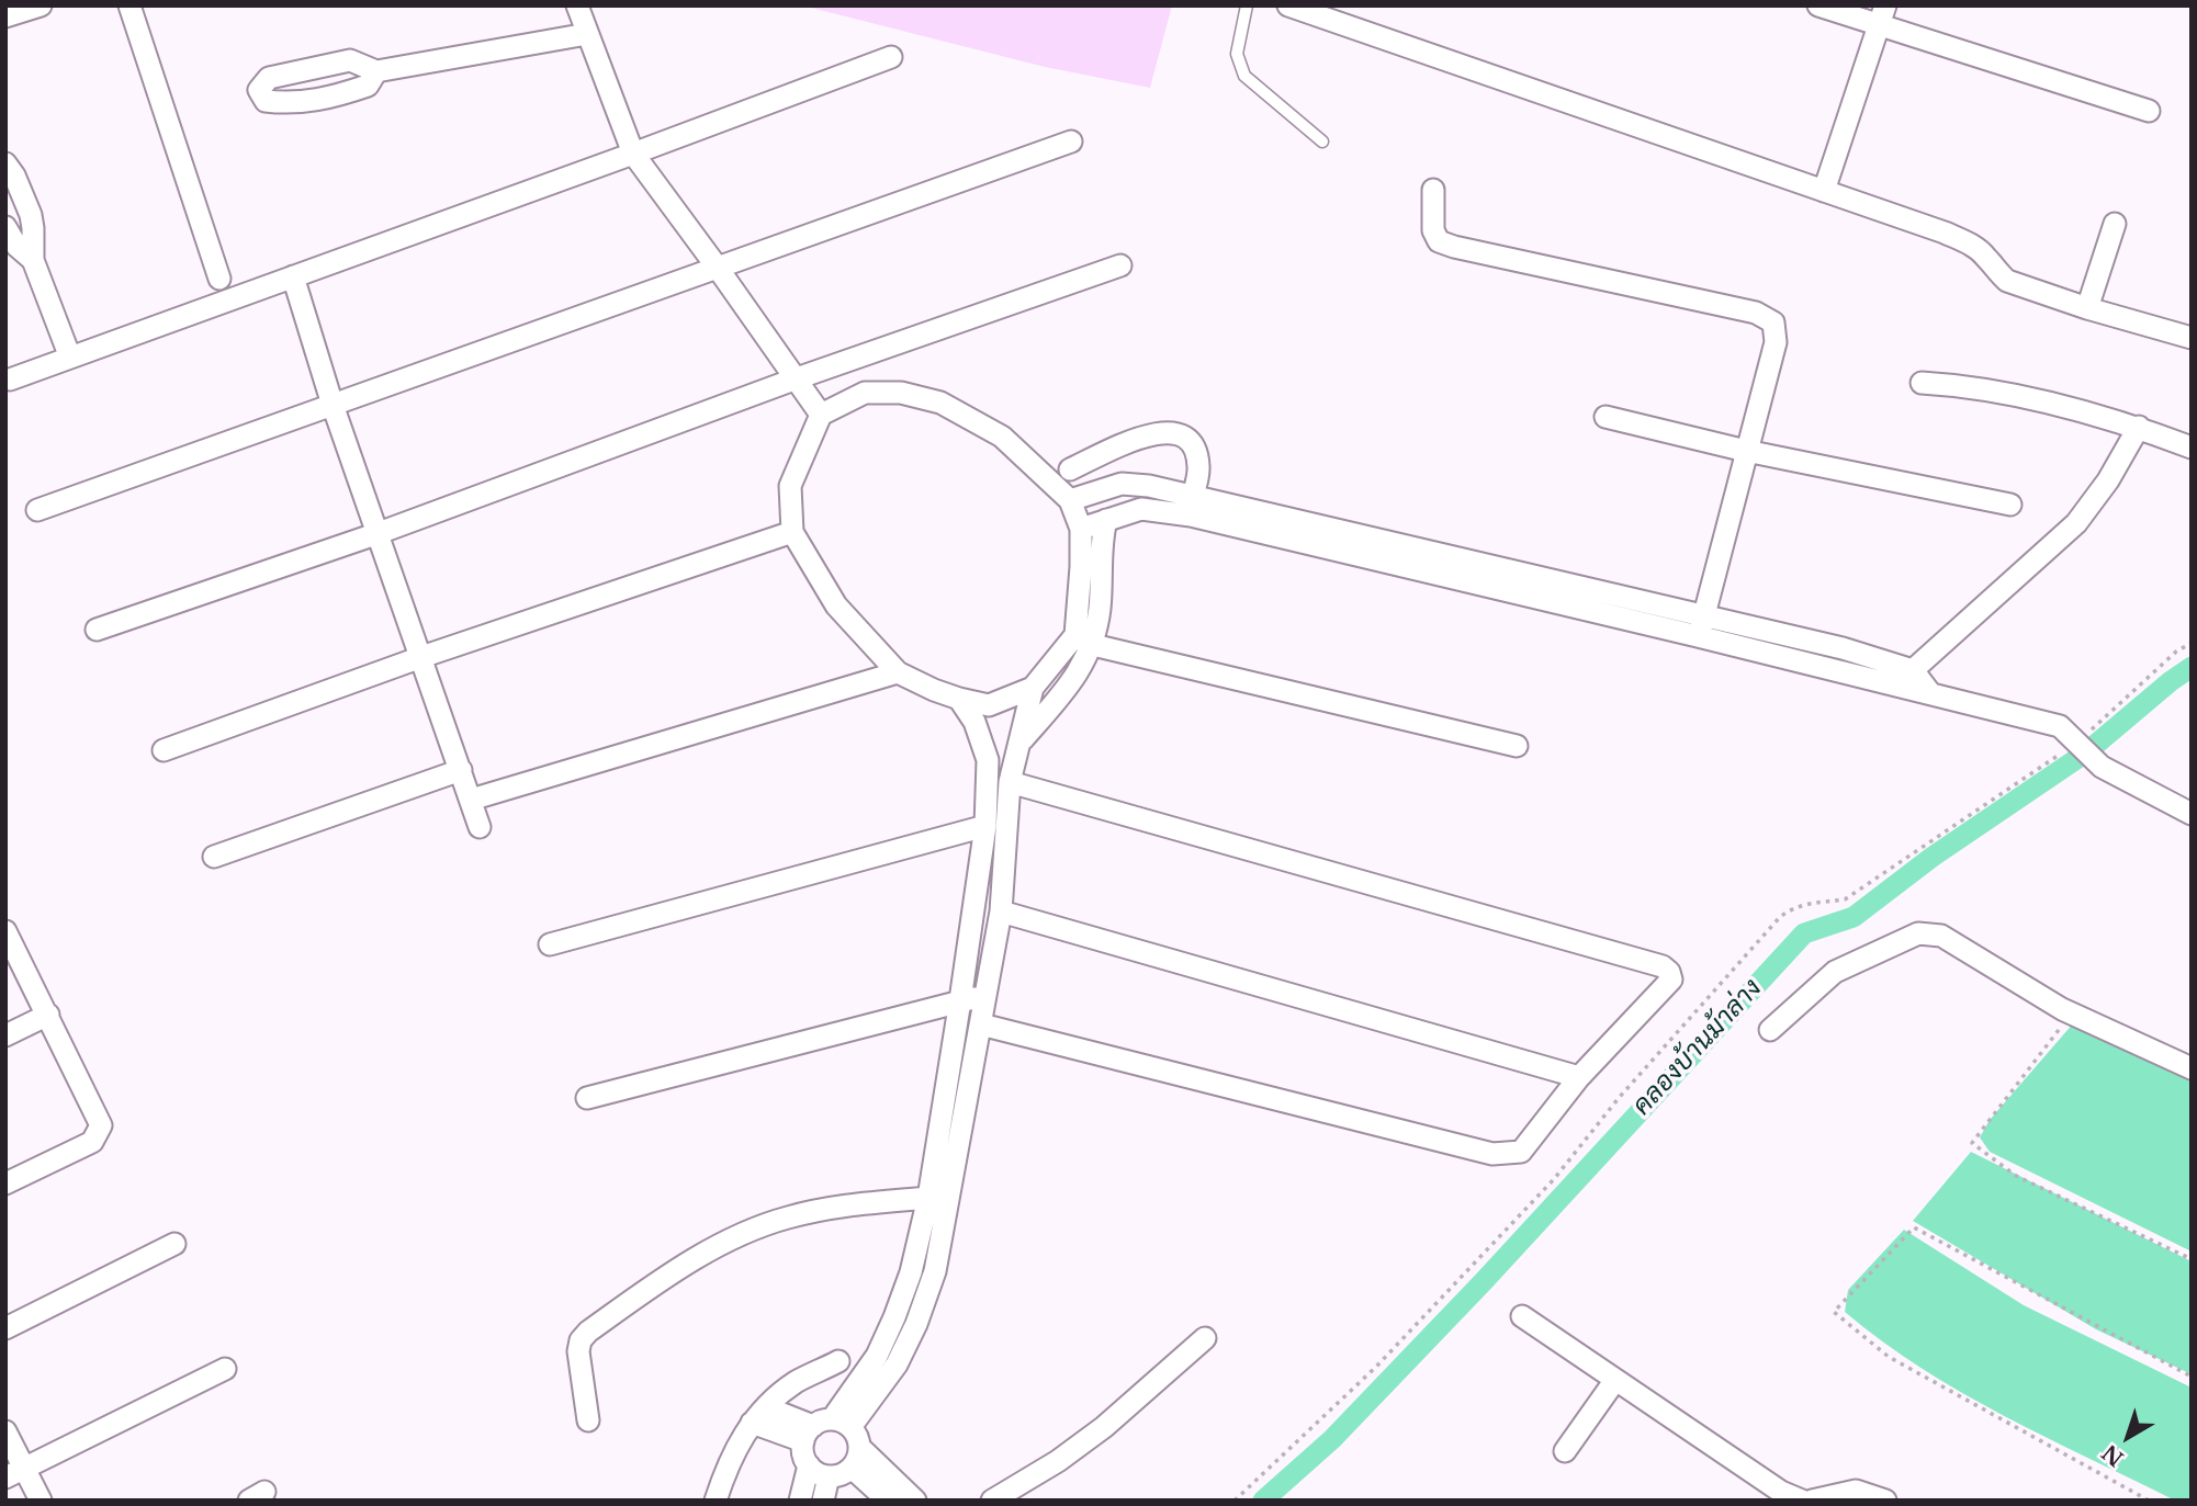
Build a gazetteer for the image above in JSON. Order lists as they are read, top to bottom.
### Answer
{
  "water": ["คลองบ้านม้าล่าง"],
  "north": "bottom left"
}
